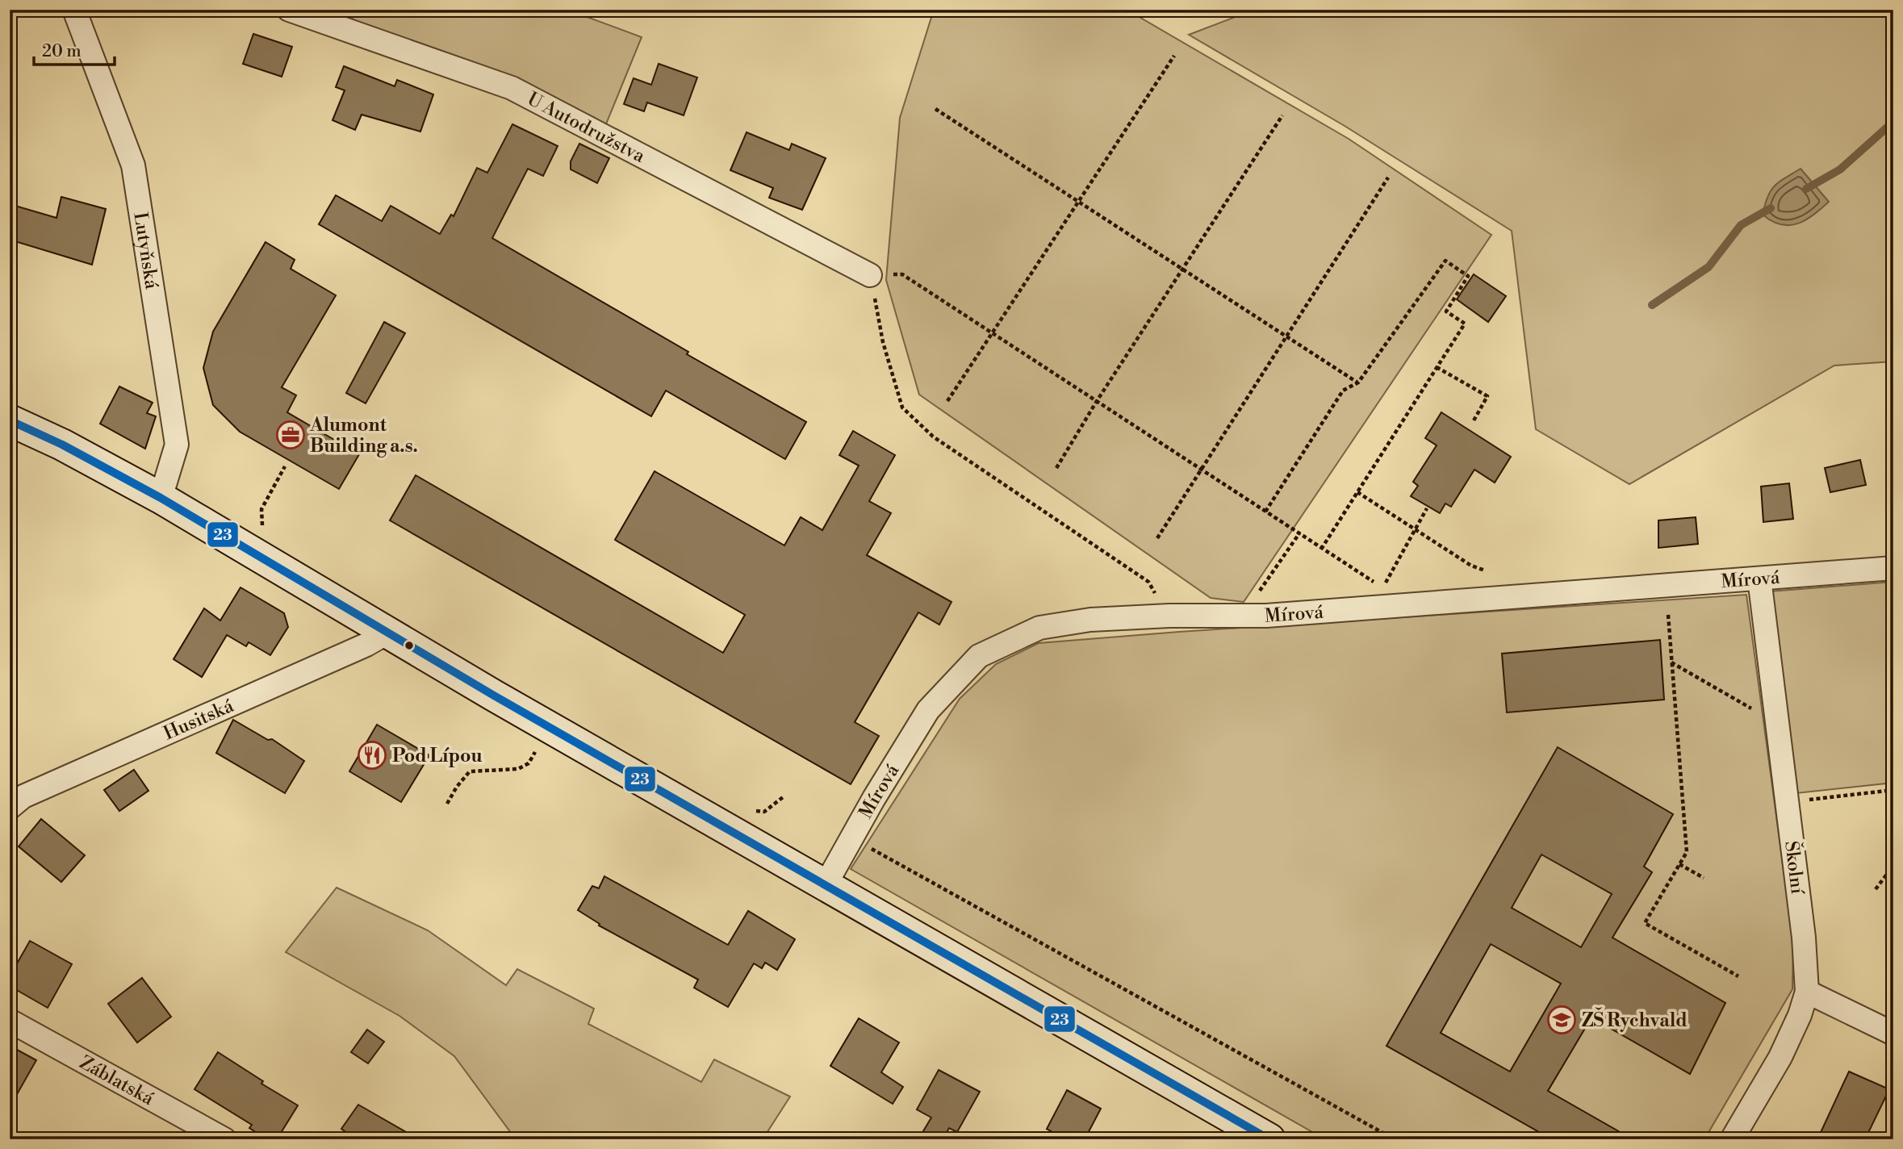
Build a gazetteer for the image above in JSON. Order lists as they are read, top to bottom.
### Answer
{
  "streets": {
    "street": [
      "U Autodružstva",
      "Lutyňská",
      "Mírová",
      "Husitská",
      "Školní",
      "Záblatská"
    ]
  },
  "crossings": [
    ["Mírová", "Školní"]
  ],
  "places": {
    "office": ["Alumont Building a.s."],
    "restaurant": ["Pod Lípou"],
    "school or university": ["ZŠ Rychvald"]
  },
  "lines": ["transit line 23"],
  "scale_bar": "20 m"
}
